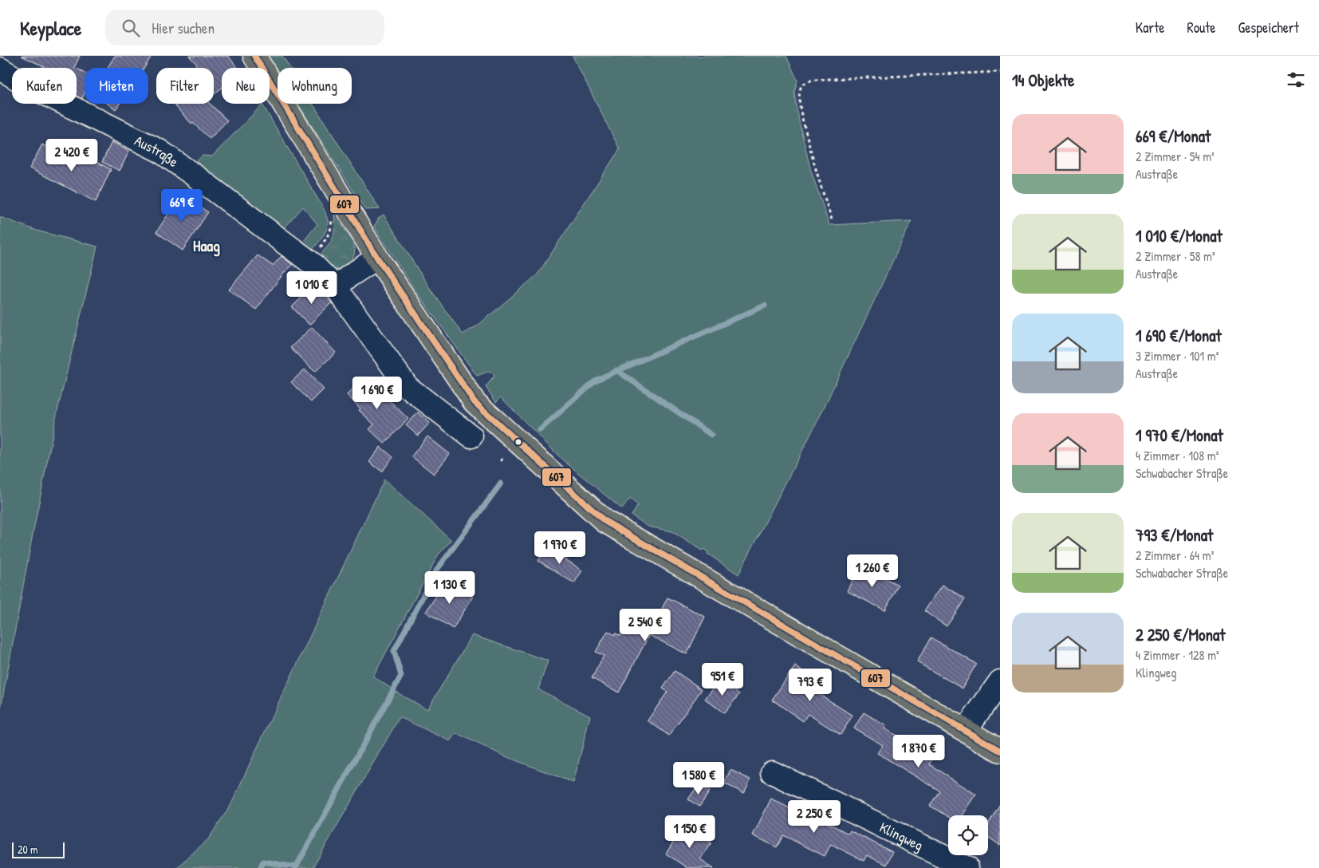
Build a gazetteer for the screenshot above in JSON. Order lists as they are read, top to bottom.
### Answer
{
  "streets": {
    "street": ["Austraße", "Klingweg"]
  },
  "districts": ["Haag"],
  "lines": ["transit line 607"],
  "scale_bar": "20 m",
  "page": {
    "header": "Keyplace",
    "search": "Hier suchen",
    "nav": ["Karte", "Route", "Gespeichert"],
    "heading": "14 Objekte",
    "chip": [
      "Kaufen",
      "Mieten",
      "Filter",
      "Neu",
      "Wohnung"
    ],
    "list": [
      {
        "name": "669 €/Monat",
        "note": "2 Zimmer · 54 m² · Austraße"
      },
      {
        "name": "1 010 €/Monat",
        "note": "2 Zimmer · 58 m² · Austraße"
      },
      {
        "name": "1 690 €/Monat",
        "note": "3 Zimmer · 101 m² · Austraße"
      },
      {
        "name": "1 970 €/Monat",
        "note": "4 Zimmer · 108 m² · Schwabacher Straße"
      },
      {
        "name": "793 €/Monat",
        "note": "2 Zimmer · 64 m² · Schwabacher Straße"
      },
      {
        "name": "2 250 €/Monat",
        "note": "4 Zimmer · 128 m² · Klingweg"
      }
    ],
    "price": [
      "2 420 €",
      "669 €",
      "1 010 €",
      "1 690 €",
      "1 970 €",
      "1 260 €",
      "1 130 €",
      "2 540 €",
      "951 €",
      "793 €",
      "1 870 €",
      "1 580 €",
      "2 250 €",
      "1 150 €"
    ],
    "scale": "20 m"
  }
}
